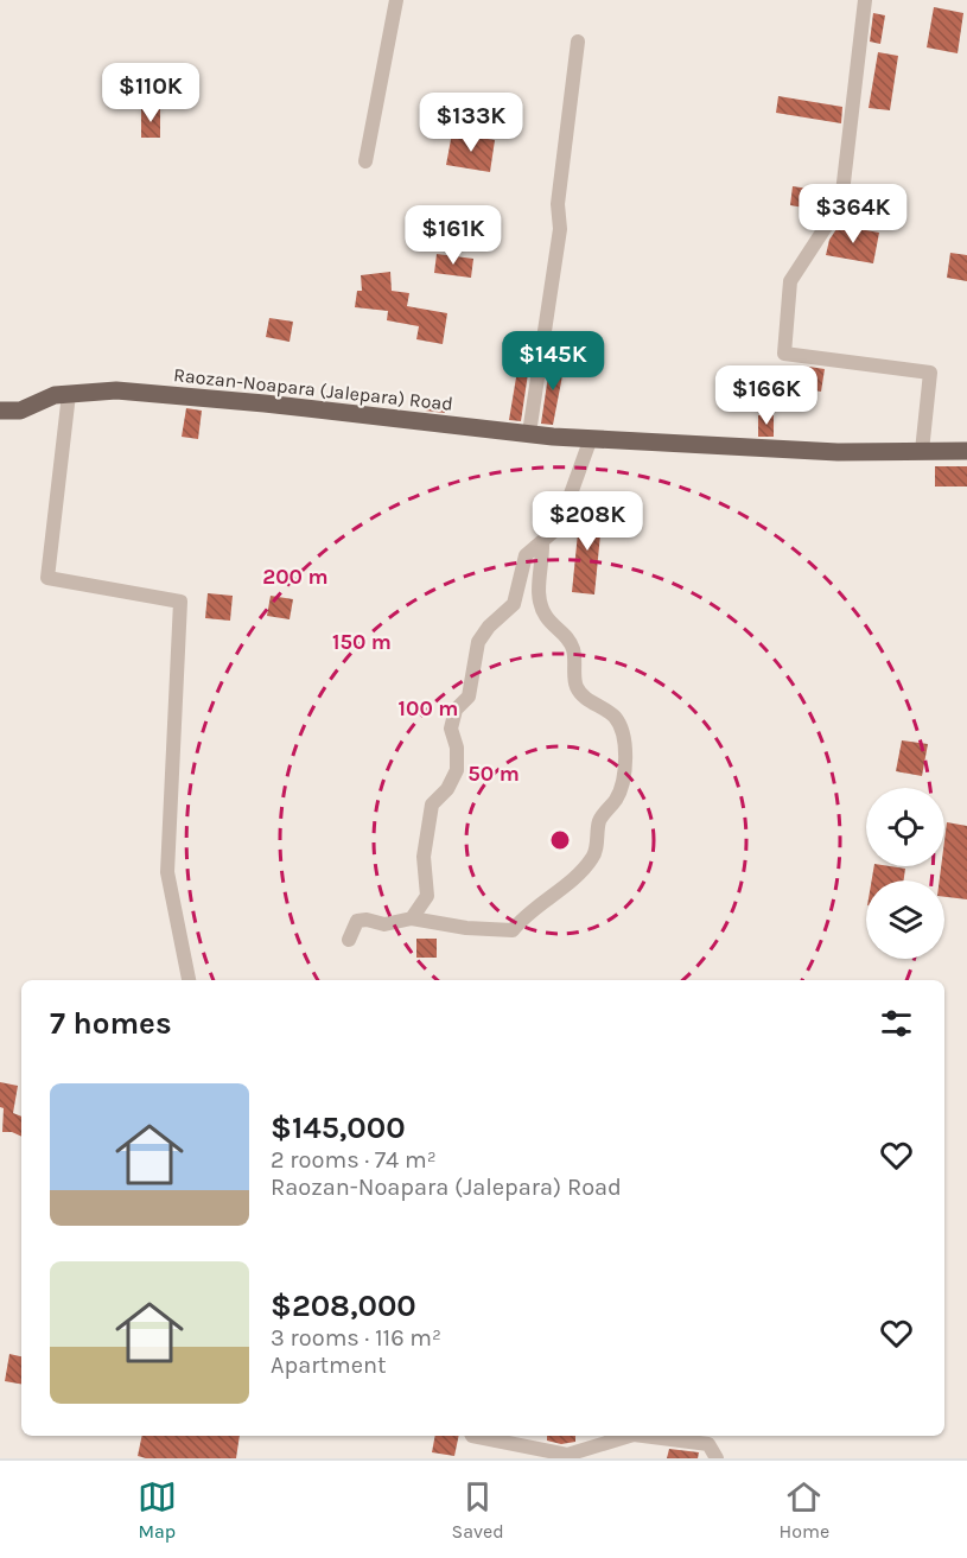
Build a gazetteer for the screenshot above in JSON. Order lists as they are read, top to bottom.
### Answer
{
  "streets": {
    "main road": ["Raozan-Noapara (Jalepara) Road"]
  },
  "page": {
    "price": [
      "$110K",
      "$133K",
      "$364K",
      "$161K",
      "$145K",
      "$166K",
      "$208K"
    ],
    "heading": "7 homes",
    "list": [
      {
        "name": "$145,000",
        "note": "2 rooms · 74 m² · Raozan-Noapara (Jalepara) Road"
      },
      {
        "name": "$208,000",
        "note": "3 rooms · 116 m² · Apartment"
      }
    ],
    "tabs": ["Map", "Saved", "Home"]
  },
  "rings": [
    "200 m",
    "150 m",
    "100 m",
    "50 m"
  ]
}
